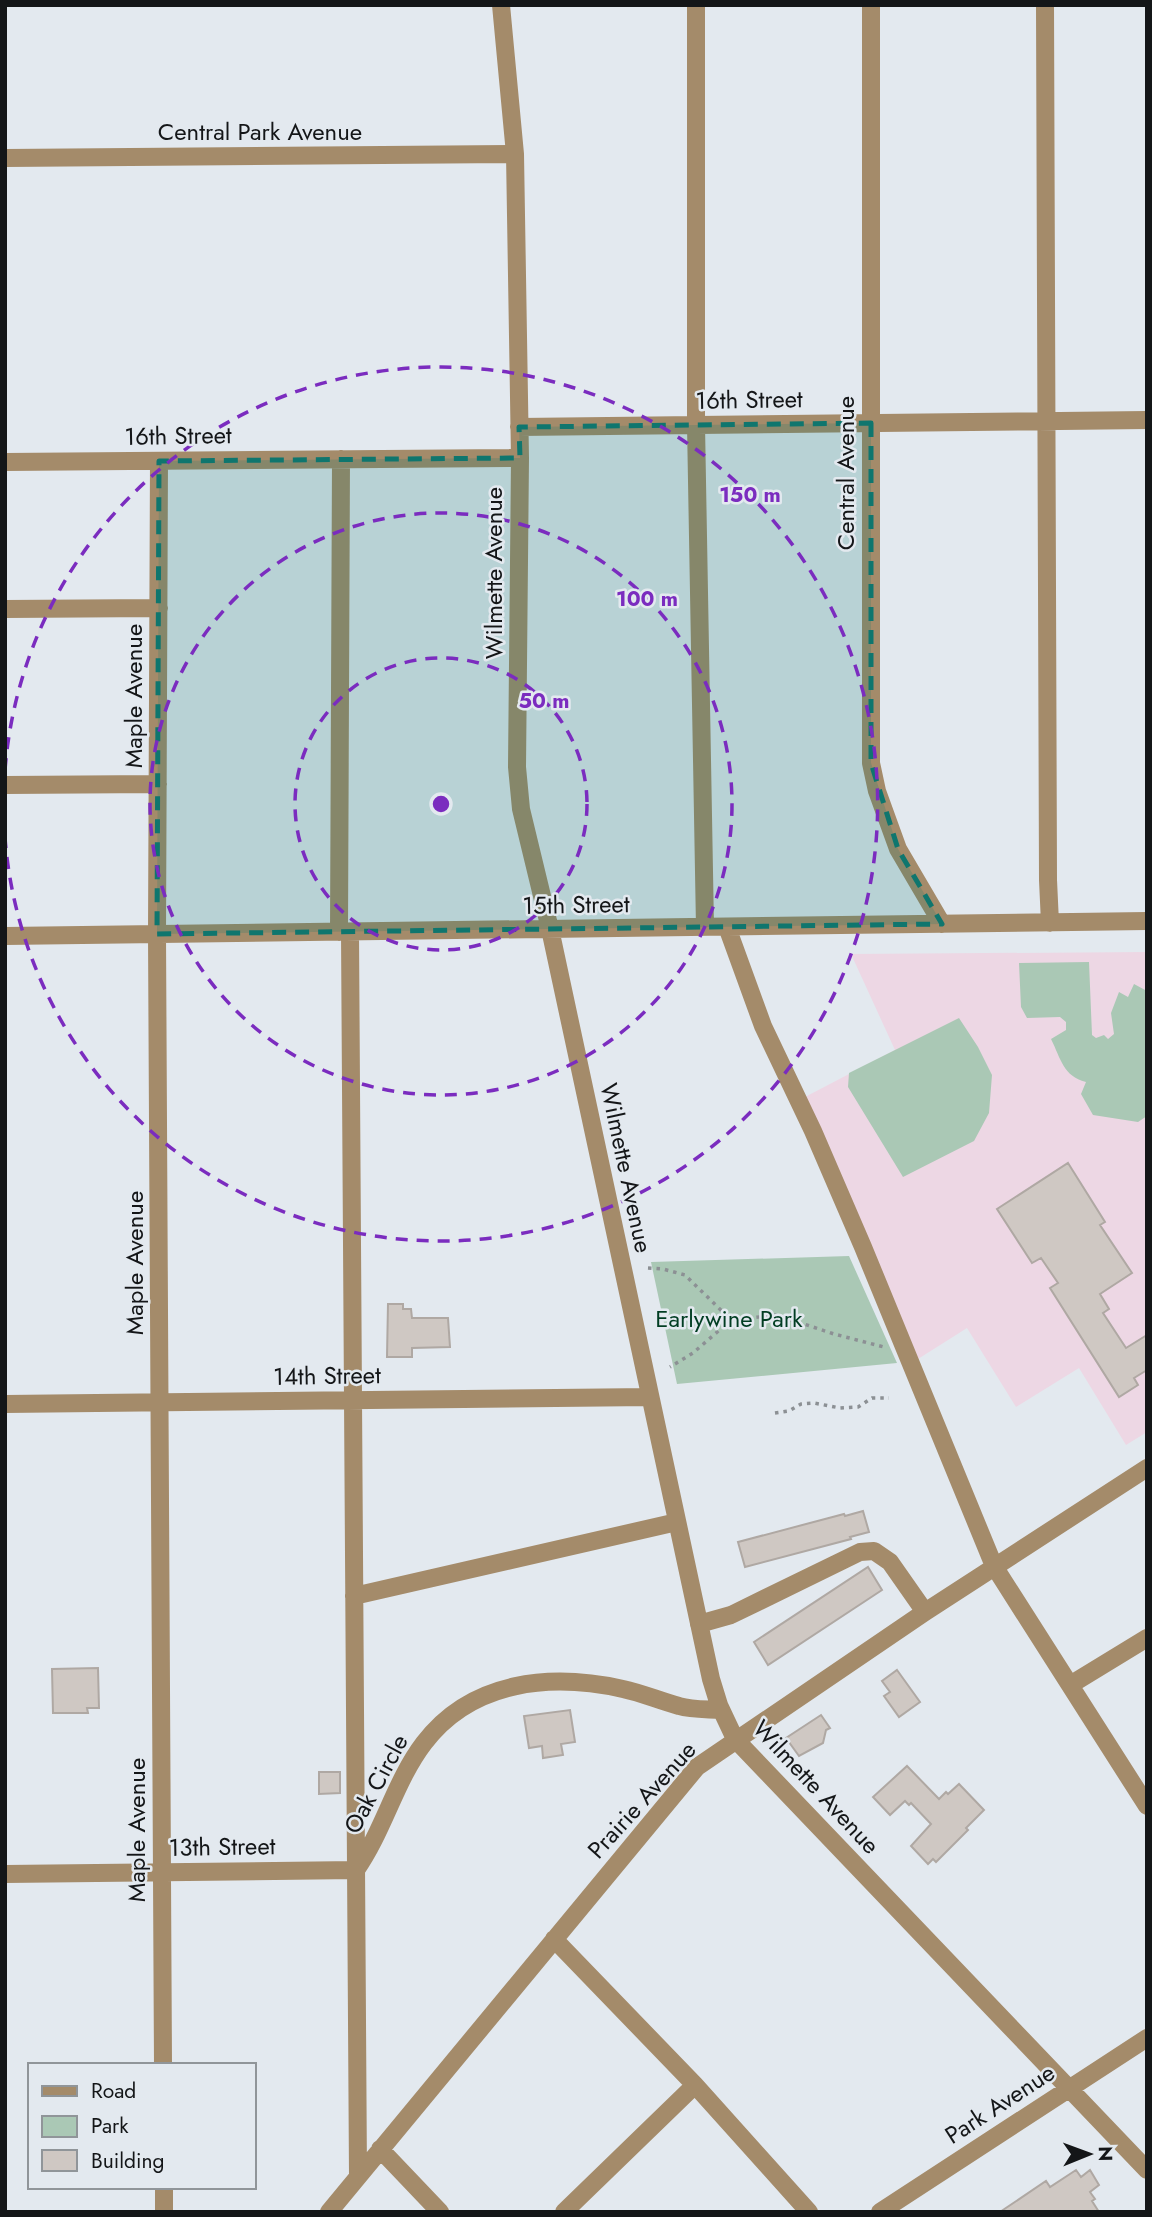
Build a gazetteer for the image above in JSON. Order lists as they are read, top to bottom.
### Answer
{
  "streets": {
    "street": [
      "Central Park Avenue",
      "16th Street",
      "Central Avenue",
      "Wilmette Avenue",
      "Maple Avenue",
      "15th Street",
      "14th Street",
      "Oak Circle",
      "Prairie Avenue",
      "13th Street",
      "Park Avenue"
    ]
  },
  "crossings": [
    ["Central Park Avenue", "Wilmette Avenue"],
    ["16th Street", "Central Avenue"],
    ["16th Street", "Wilmette Avenue"],
    ["16th Street", "Maple Avenue"],
    ["Central Avenue", "15th Street"],
    ["Wilmette Avenue", "15th Street"],
    ["Wilmette Avenue", "14th Street"],
    ["Wilmette Avenue", "Oak Circle"],
    ["Wilmette Avenue", "Prairie Avenue"],
    ["Wilmette Avenue", "Park Avenue"],
    ["Maple Avenue", "15th Street"],
    ["Maple Avenue", "14th Street"],
    ["Maple Avenue", "13th Street"],
    ["Oak Circle", "13th Street"]
  ],
  "parks": ["Earlywine Park"],
  "legend": ["Road", "Park", "Building"],
  "north": "right",
  "rings": ["150 m", "100 m", "50 m"]
}
